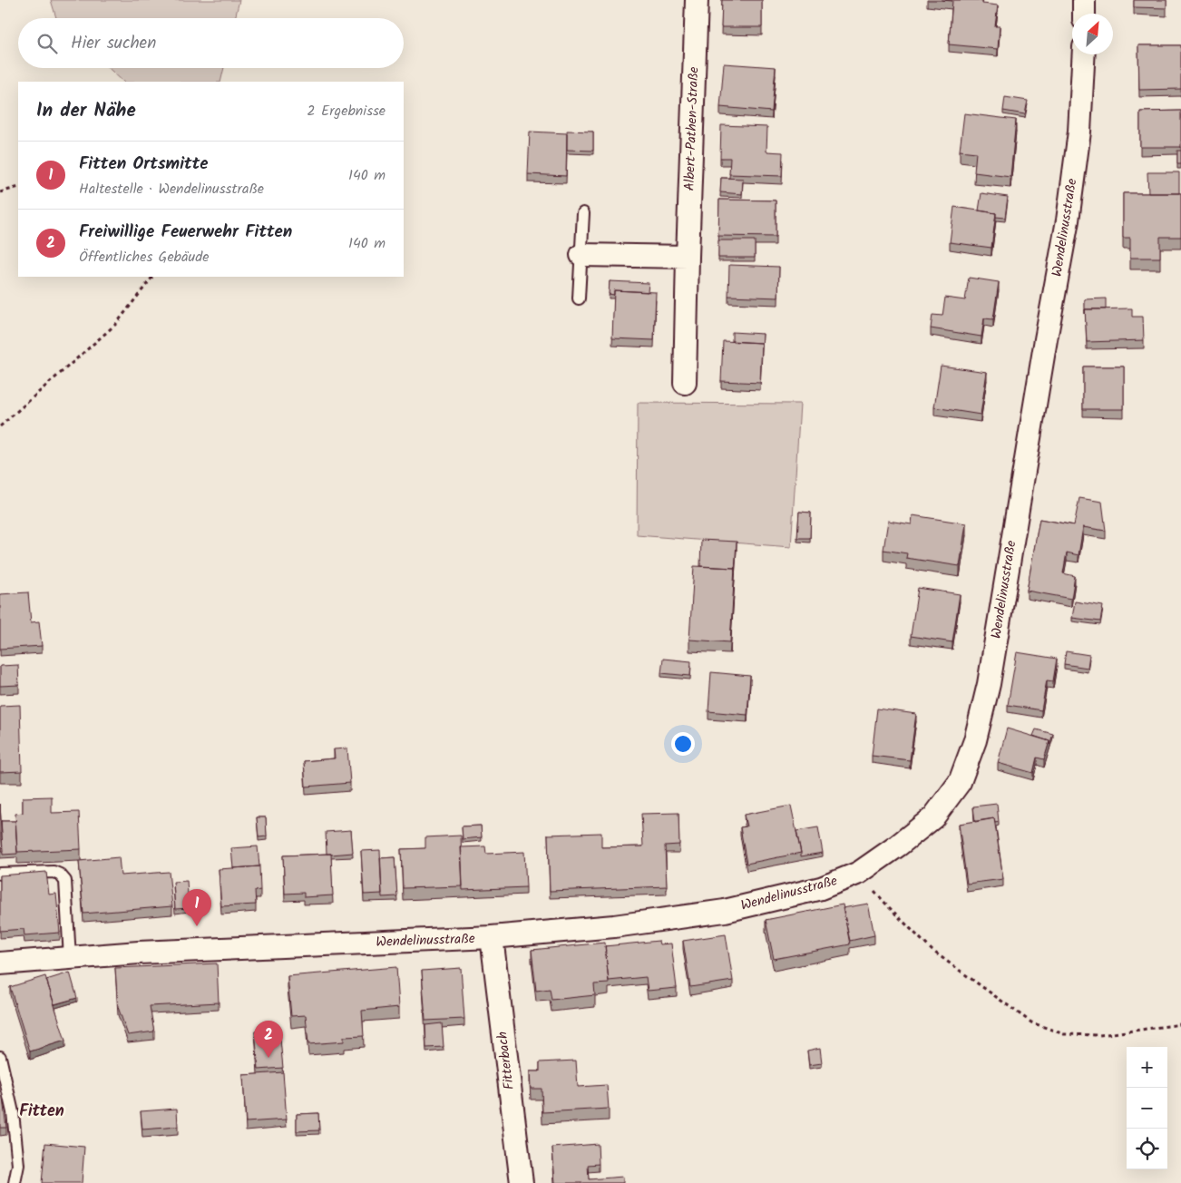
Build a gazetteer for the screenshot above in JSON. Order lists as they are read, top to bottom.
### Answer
{
  "streets": {
    "street": ["Albert-Pathen-Straße", "Wendelinusstraße", "Fitterbach"]
  },
  "crossings": [
    ["Wendelinusstraße", "Fitterbach"]
  ],
  "districts": ["Fitten"],
  "north": "top right",
  "page": {
    "search": "Hier suchen",
    "heading": ["In der Nähe", "2 Ergebnisse"],
    "list": [
      {
        "mark": "1",
        "name": "Fitten Ortsmitte",
        "note": "Haltestelle · Wendelinusstraße",
        "value": "140 m"
      },
      {
        "mark": "2",
        "name": "Freiwillige Feuerwehr Fitten",
        "note": "Öffentliches Gebäude",
        "value": "140 m"
      }
    ],
    "pins": ["1", "2"],
    "map_buttons": ["+", "−"]
  }
}
